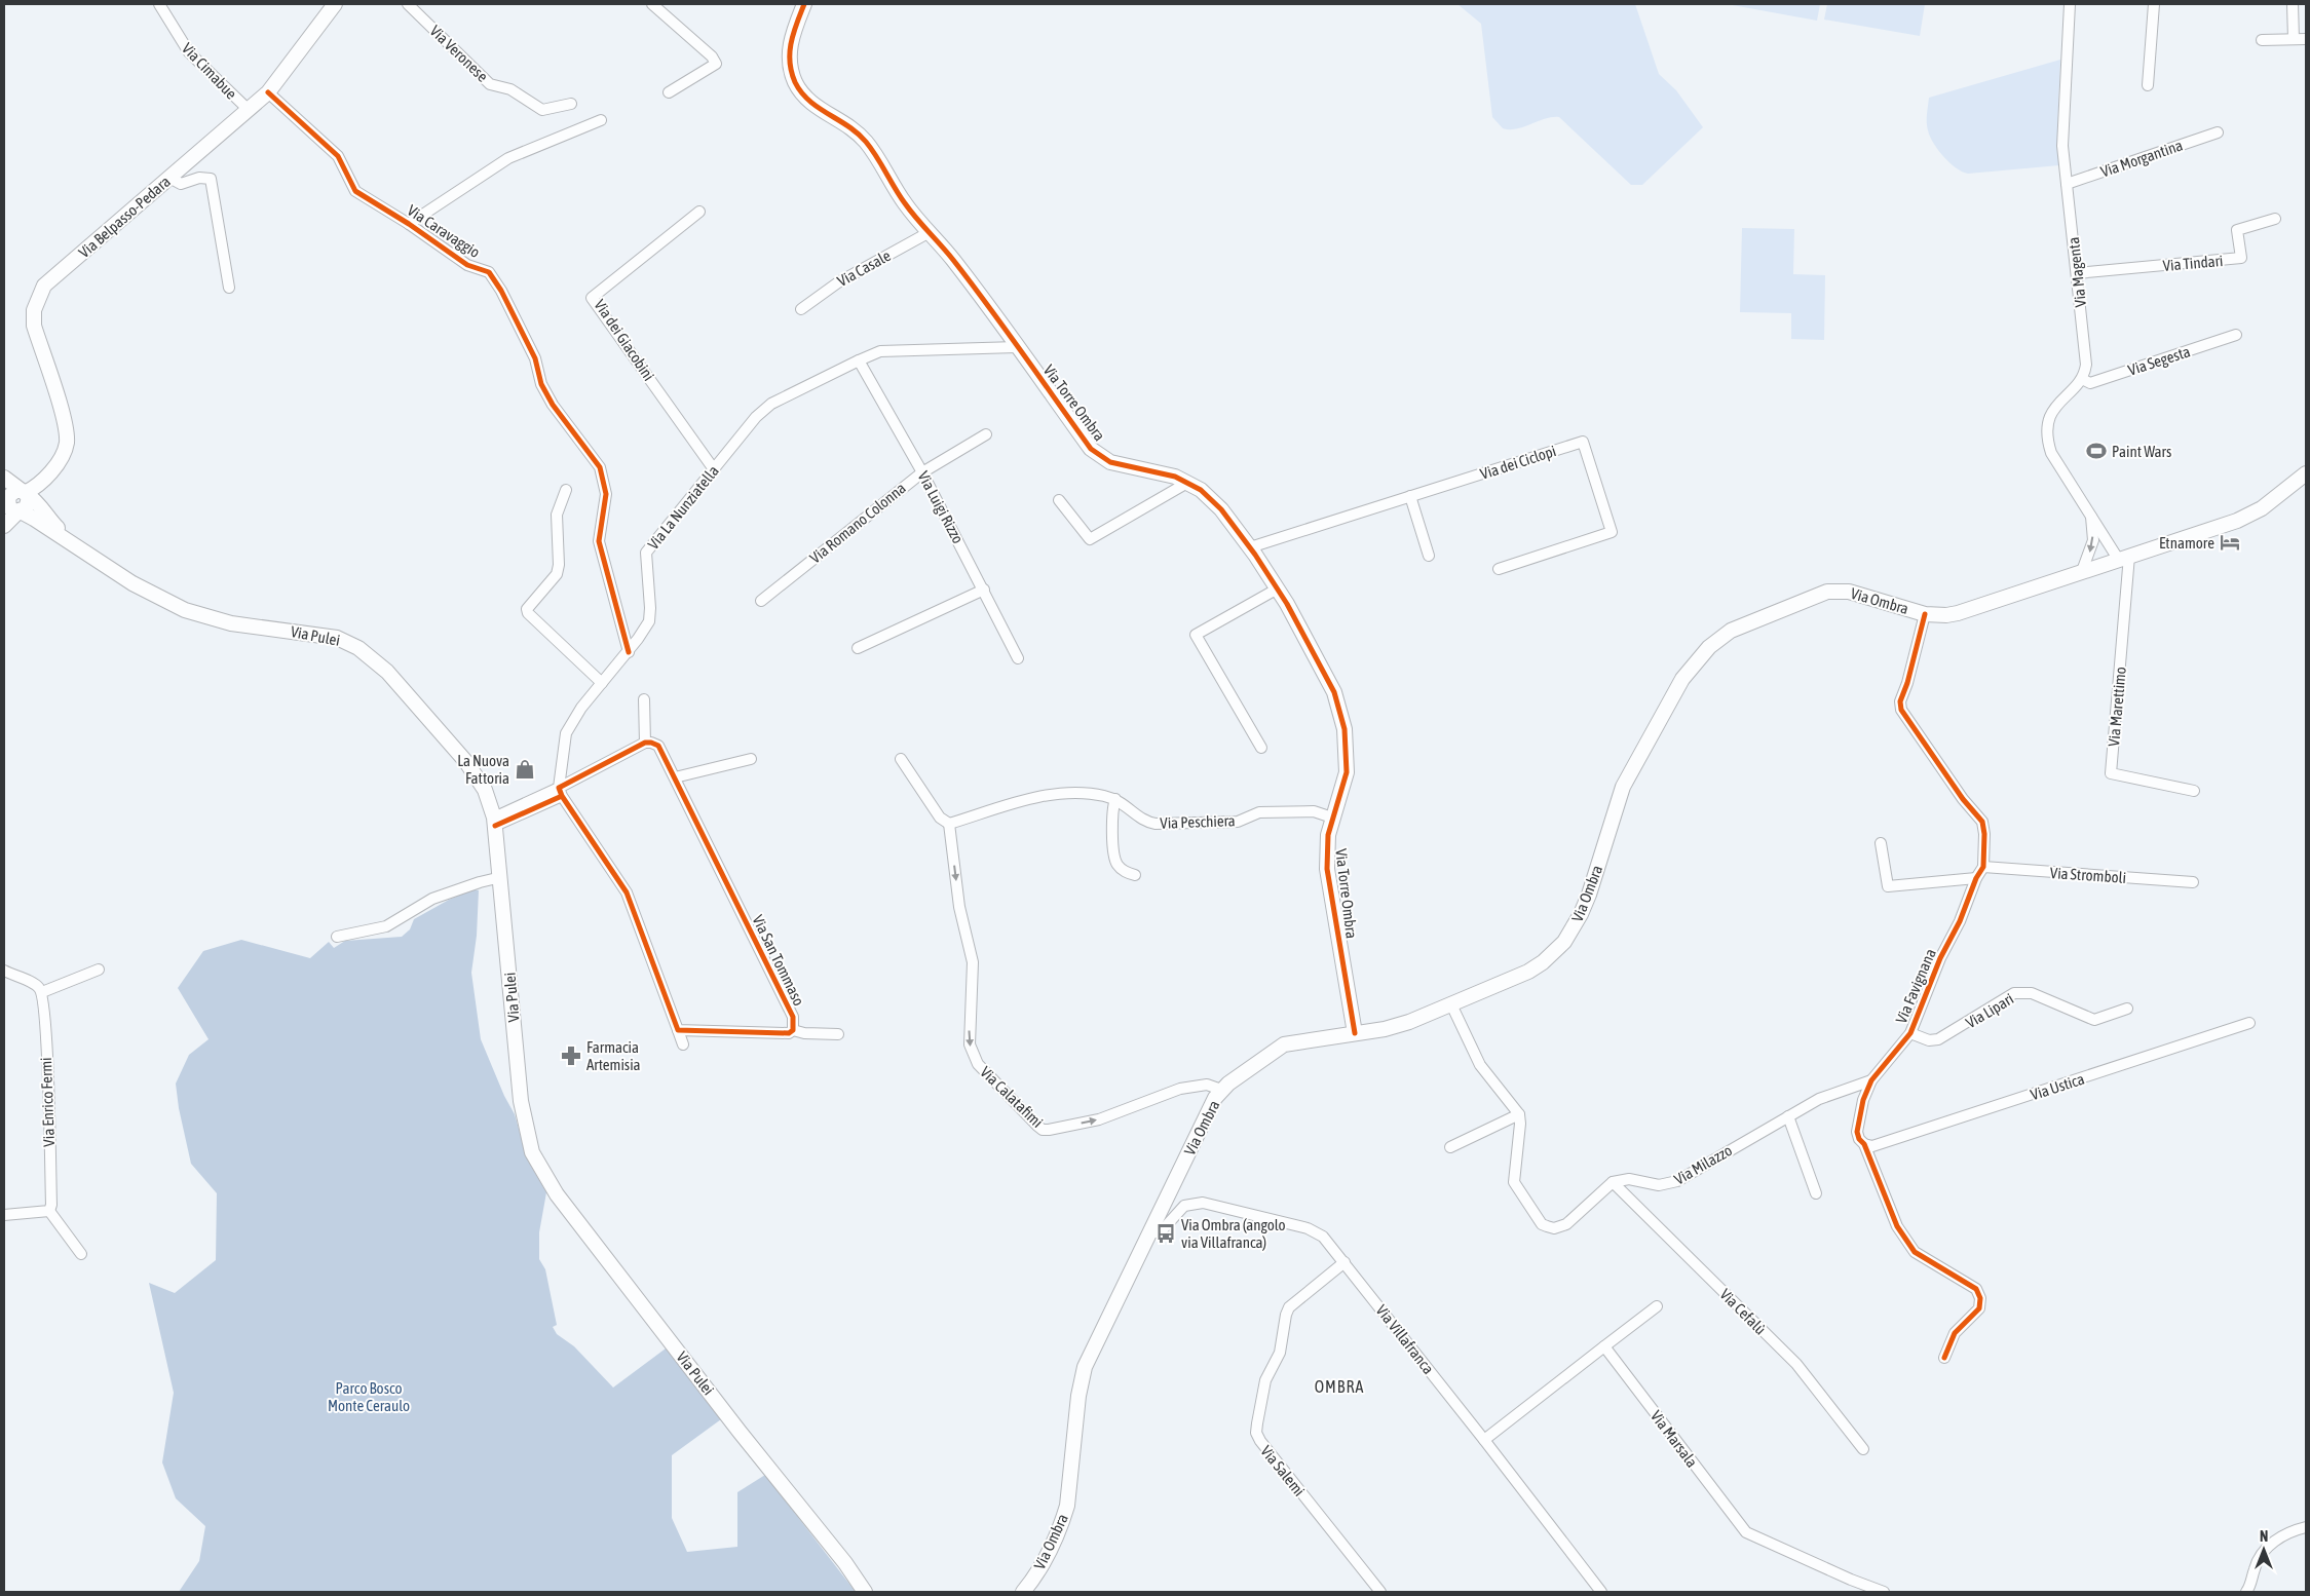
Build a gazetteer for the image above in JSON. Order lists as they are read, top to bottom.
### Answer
{
  "streets": {
    "main road": [
      "Via Belpasso-Pedara",
      "Via Torre Ombra",
      "Via Ombra",
      "Via Pulei"
    ],
    "street": [
      "Via Veronese",
      "Via Cimabue",
      "Via Morgantina",
      "Via Caravaggio",
      "Via Tindari",
      "Via Casale",
      "Via Magenta",
      "Via dei Giacobini",
      "Via Segesta",
      "Via dei Ciclopi",
      "Via La Nunziatella",
      "Via Luigi Rizzo",
      "Via Romano Colonna",
      "Via Marettimo",
      "Via Peschiera",
      "Via Stromboli",
      "Via San Tommaso",
      "Via Favignana",
      "Via Lipari",
      "Via Ustica",
      "Via Calatafimi",
      "Via Enrico Fermi",
      "Via Milazzo",
      "Via Cefalù",
      "Via Villafranca",
      "Via Marsala",
      "Via Salemi"
    ]
  },
  "crossings": [
    ["Via Cimabue", "Via Belpasso-Pedara"],
    ["Via Morgantina", "Via Magenta"],
    ["Via Belpasso-Pedara", "Via Caravaggio"],
    ["Via Caravaggio", "Via La Nunziatella"],
    ["Via Tindari", "Via Magenta"],
    ["Via Casale", "Via Torre Ombra"],
    ["Via Magenta", "Via Segesta"],
    ["Via dei Giacobini", "Via La Nunziatella"],
    ["Via Torre Ombra", "Via dei Ciclopi"],
    ["Via Torre Ombra", "Via La Nunziatella"],
    ["Via Torre Ombra", "Via Ombra"],
    ["Via Torre Ombra", "Via Peschiera"],
    ["Via La Nunziatella", "Via Luigi Rizzo"],
    ["Via Luigi Rizzo", "Via Romano Colonna"],
    ["Via Ombra", "Via Marettimo"],
    ["Via Ombra", "Via Calatafimi"],
    ["Via Ombra", "Via Villafranca"],
    ["Via Peschiera", "Via Calatafimi"],
    ["Via Stromboli", "Via Favignana"],
    ["Via Favignana", "Via Lipari"],
    ["Via Favignana", "Via Ustica"],
    ["Via Favignana", "Via Milazzo"],
    ["Via Milazzo", "Via Cefalù"],
    ["Via Villafranca", "Via Salemi"]
  ],
  "districts": ["OMBRA"],
  "parks": ["Parco Bosco Monte Ceraulo"],
  "places": {
    "sports": ["Paint Wars"],
    "hotel": ["Etnamore"],
    "shop": ["La Nuova Fattoria"],
    "pharmacy": ["Farmacia Artemisia"],
    "bus stop": ["Via Ombra (angolo via Villafranca)"]
  },
  "north": "top"
}
